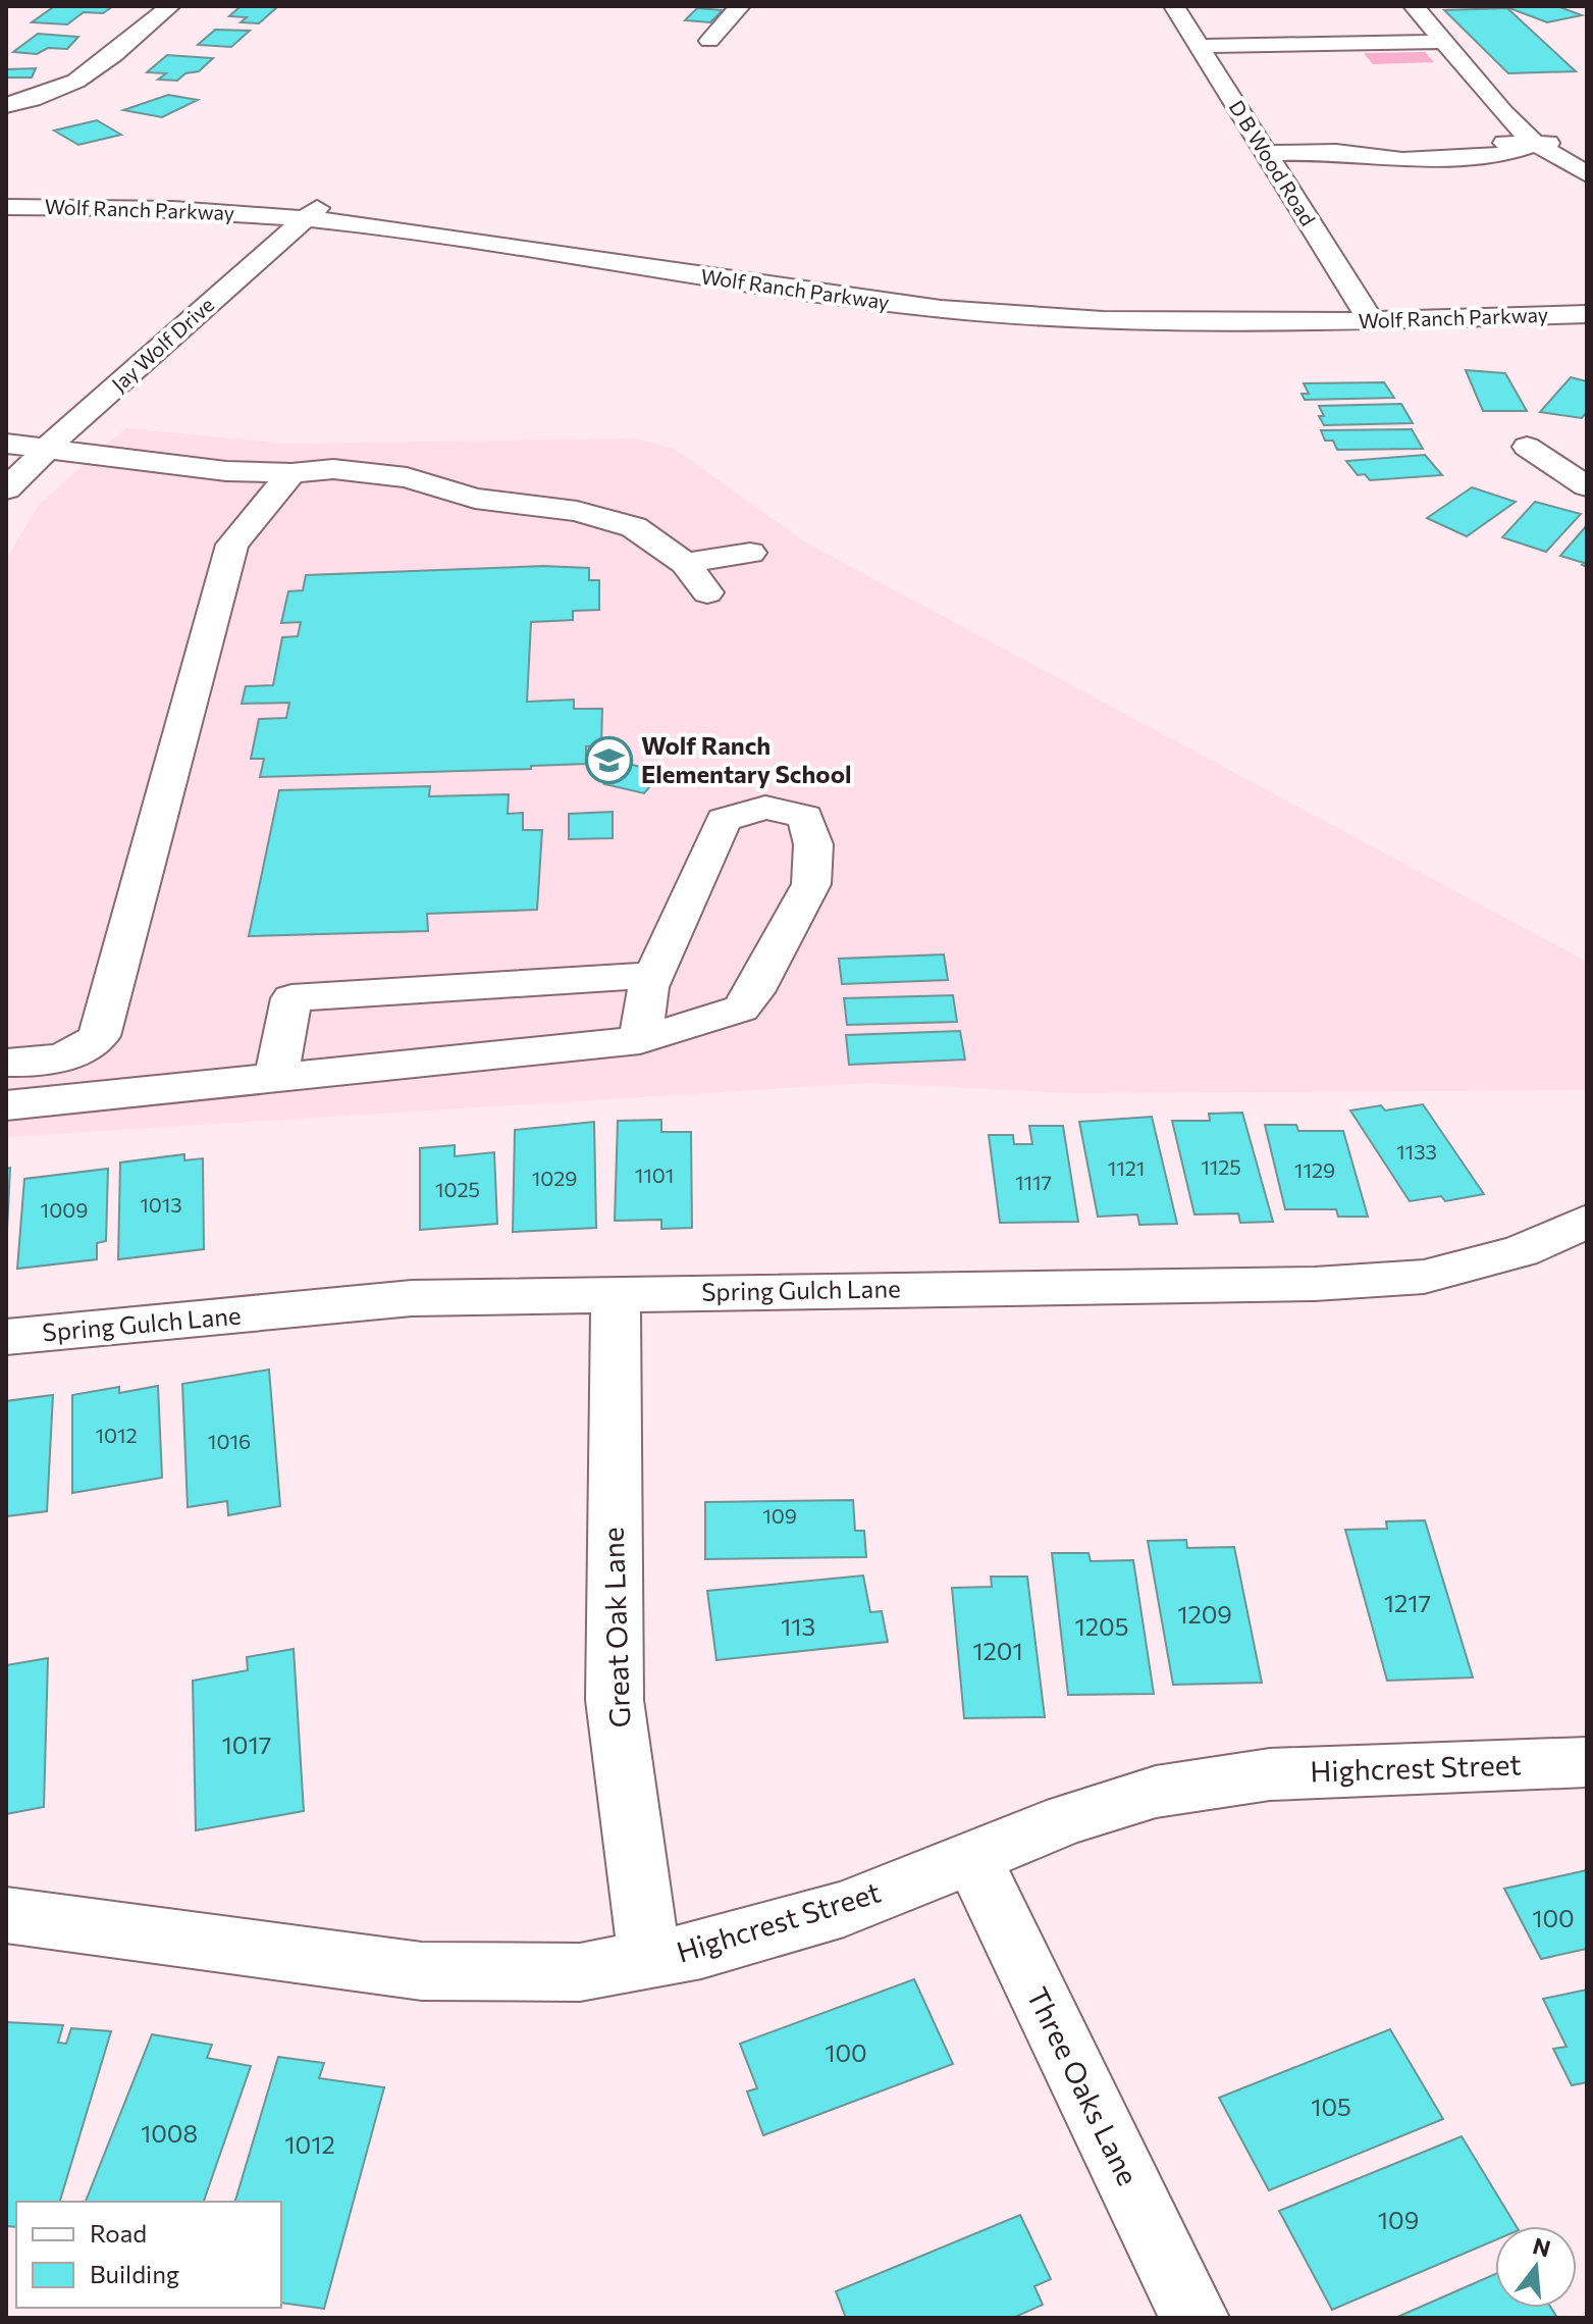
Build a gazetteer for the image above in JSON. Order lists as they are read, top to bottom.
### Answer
{
  "streets": {
    "street": [
      "D B Wood Road",
      "Wolf Ranch Parkway",
      "Jay Wolf Drive",
      "Spring Gulch Lane",
      "Great Oak Lane",
      "Highcrest Street",
      "Three Oaks Lane"
    ]
  },
  "crossings": [
    ["D B Wood Road", "Wolf Ranch Parkway"],
    ["Wolf Ranch Parkway", "Jay Wolf Drive"],
    ["Spring Gulch Lane", "Great Oak Lane"],
    ["Great Oak Lane", "Highcrest Street"],
    ["Highcrest Street", "Three Oaks Lane"]
  ],
  "places": {
    "school or university": ["Wolf Ranch Elementary School"]
  },
  "house_numbers": [
    "1133",
    "1125",
    "1121",
    "1129",
    "1101",
    "1029",
    "1117",
    "1025",
    "1013",
    "1009",
    "1012",
    "1016",
    "109",
    "1217",
    "1209",
    "113",
    "1205",
    "1201",
    "1017",
    "100",
    "100",
    "105",
    "1008",
    "1012",
    "109"
  ],
  "legend": ["Road", "Building"],
  "north": "top"
}
